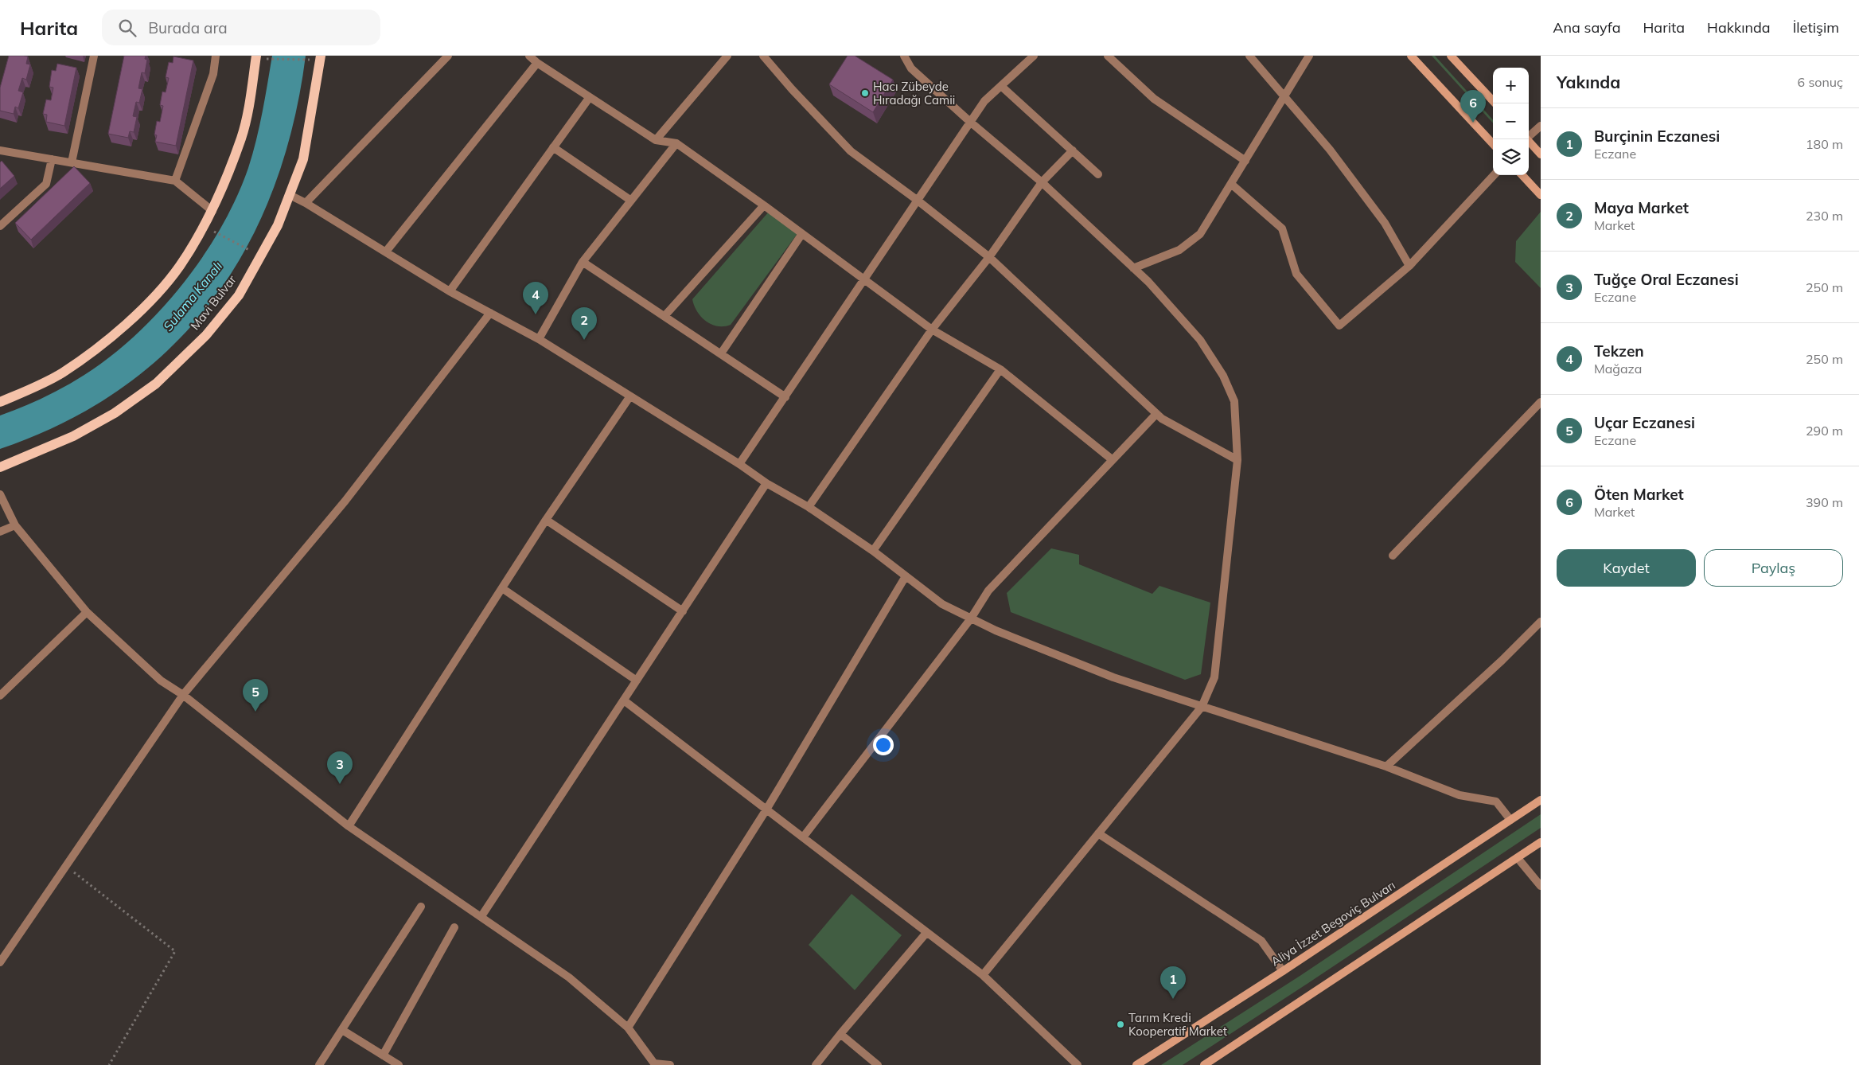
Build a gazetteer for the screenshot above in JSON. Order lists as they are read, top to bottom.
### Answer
{
  "streets": {
    "main road": ["Mavi Bulvar", "Aliya İzzet Begoviç Bulvarı"]
  },
  "water": ["Sulama Kanalı"],
  "places": ["Hacı Zübeyde Hıradağı Camii", "Tarım Kredi Kooperatif Market"],
  "page": {
    "header": "Harita",
    "search": "Burada ara",
    "nav": [
      "Ana sayfa",
      "Harita",
      "Hakkında",
      "İletişim"
    ],
    "heading": ["Yakında", "6 sonuç"],
    "map_buttons": ["+", "−"],
    "pins": [
      "6",
      "4",
      "2",
      "5",
      "3",
      "1"
    ],
    "list": [
      {
        "mark": "1",
        "name": "Burçinin Eczanesi",
        "note": "Eczane",
        "value": "180 m"
      },
      {
        "mark": "2",
        "name": "Maya Market",
        "note": "Market",
        "value": "230 m"
      },
      {
        "mark": "3",
        "name": "Tuğçe Oral Eczanesi",
        "note": "Eczane",
        "value": "250 m"
      },
      {
        "mark": "4",
        "name": "Tekzen",
        "note": "Mağaza",
        "value": "250 m"
      },
      {
        "mark": "5",
        "name": "Uçar Eczanesi",
        "note": "Eczane",
        "value": "290 m"
      },
      {
        "mark": "6",
        "name": "Öten Market",
        "note": "Market",
        "value": "390 m"
      }
    ],
    "buttons": ["Kaydet", "Paylaş"]
  }
}
